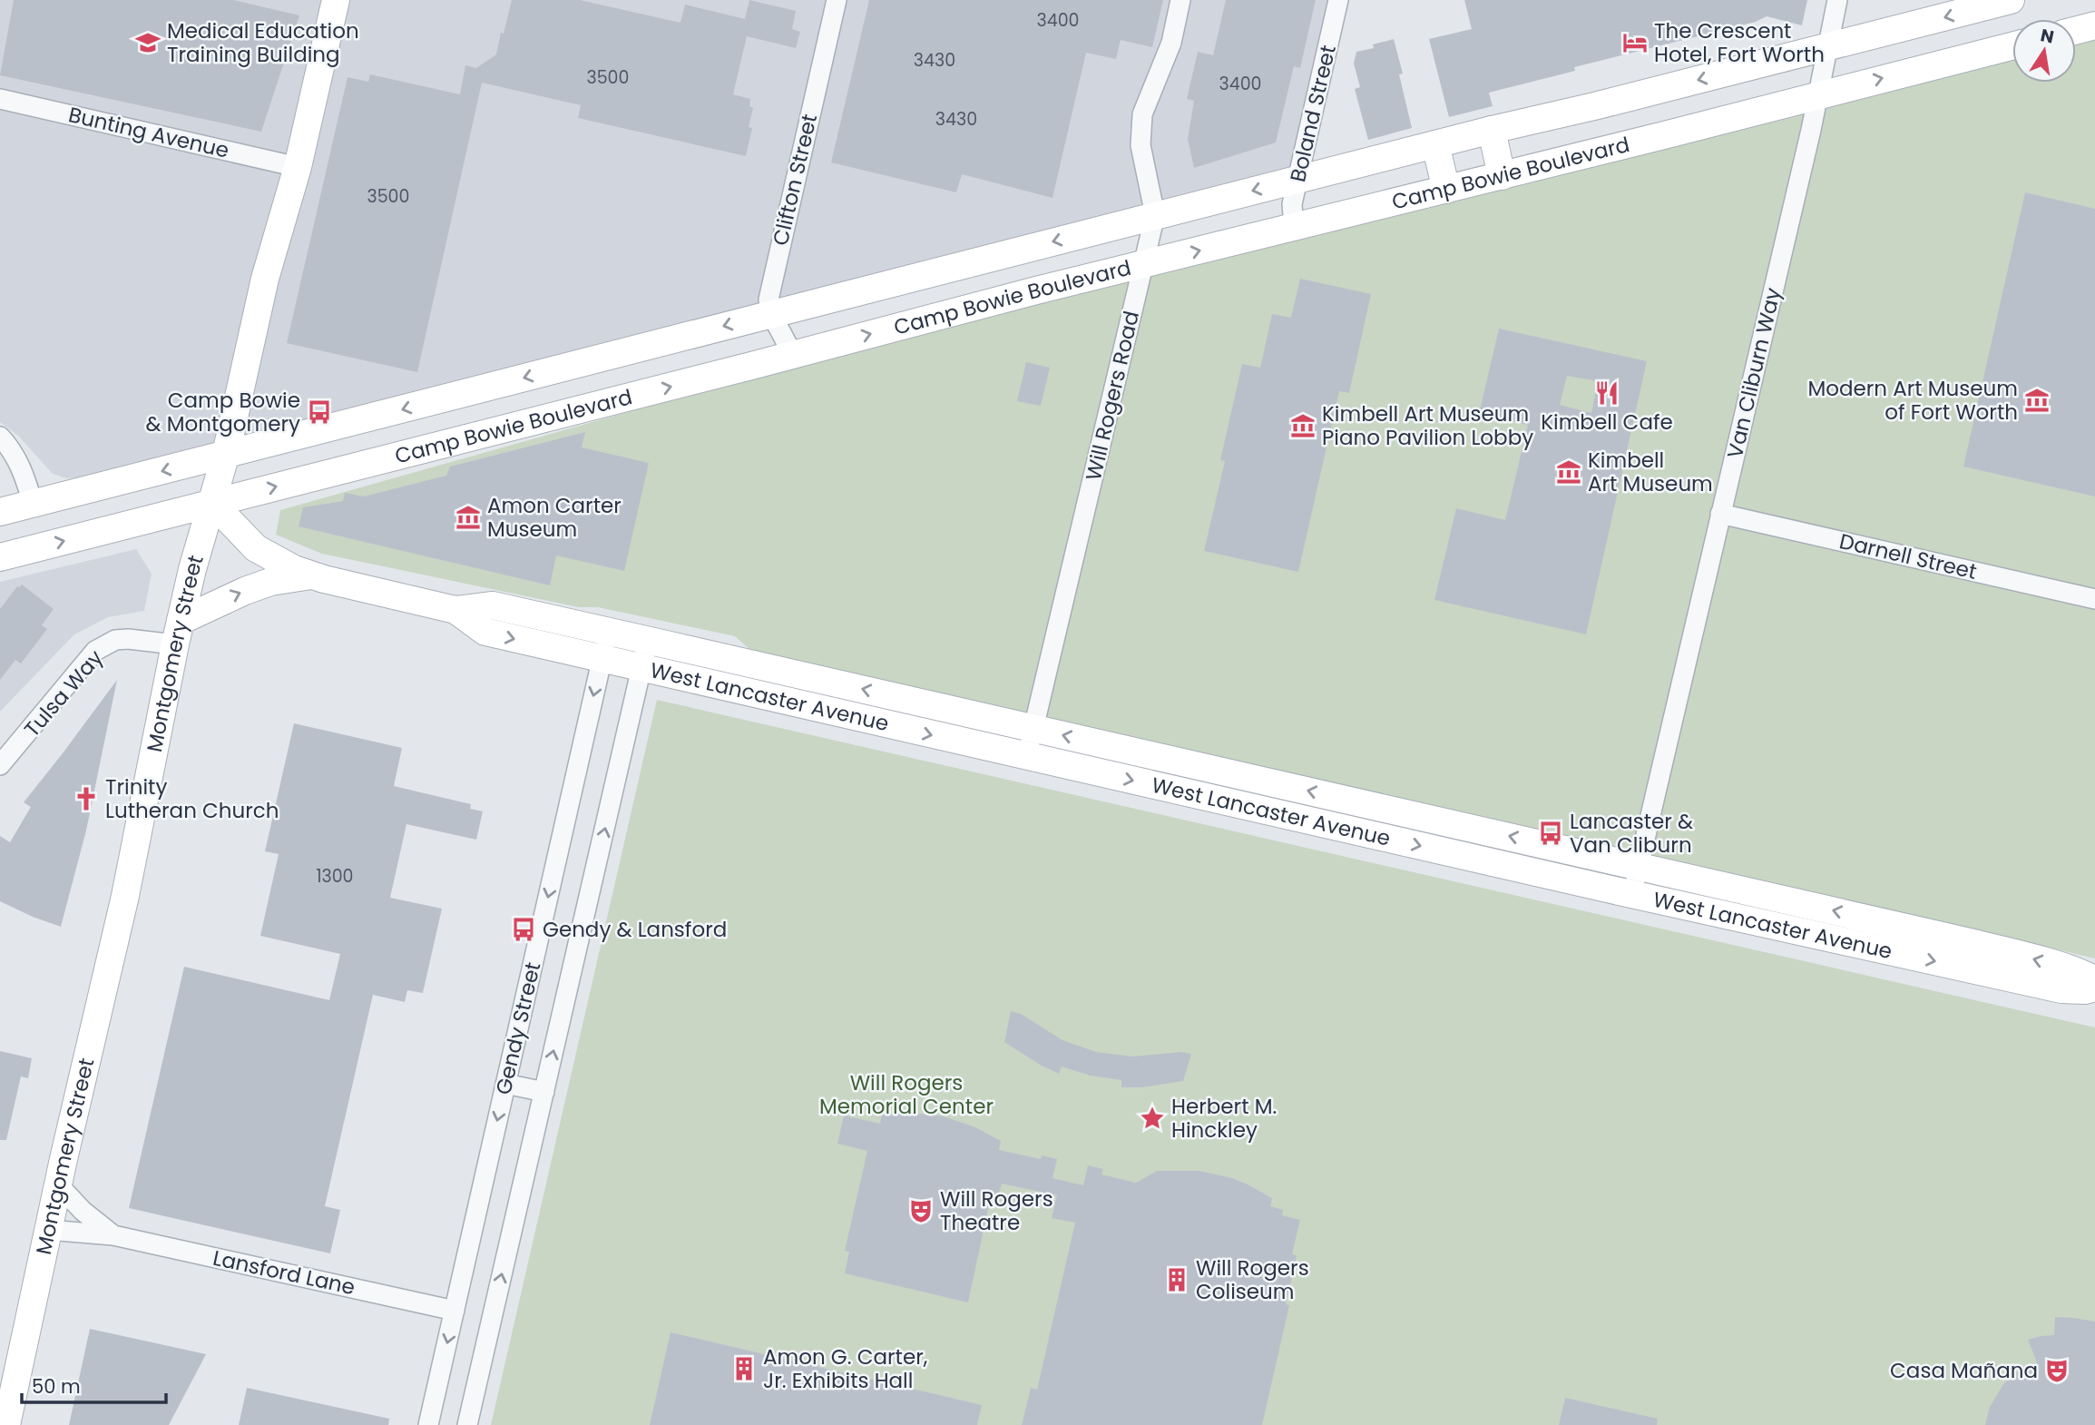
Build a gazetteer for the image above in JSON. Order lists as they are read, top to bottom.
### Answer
{
  "streets": {
    "main road": ["Camp Bowie Boulevard", "Montgomery Street", "West Lancaster Avenue"],
    "street": [
      "Boland Street",
      "Bunting Avenue",
      "Clifton Street",
      "Van Cliburn Way",
      "Will Rogers Road",
      "Darnell Street",
      "Tulsa Way",
      "Gendy Street",
      "Lansford Lane"
    ]
  },
  "crossings": [
    ["Boland Street", "Camp Bowie Boulevard"],
    ["Bunting Avenue", "Montgomery Street"],
    ["Camp Bowie Boulevard", "Clifton Street"],
    ["Camp Bowie Boulevard", "Van Cliburn Way"],
    ["Camp Bowie Boulevard", "Will Rogers Road"],
    ["Camp Bowie Boulevard", "Montgomery Street"],
    ["Camp Bowie Boulevard", "West Lancaster Avenue"],
    ["Van Cliburn Way", "Darnell Street"],
    ["Van Cliburn Way", "West Lancaster Avenue"],
    ["Will Rogers Road", "West Lancaster Avenue"],
    ["Montgomery Street", "Tulsa Way"],
    ["Montgomery Street", "West Lancaster Avenue"],
    ["Montgomery Street", "Lansford Lane"],
    ["West Lancaster Avenue", "Gendy Street"],
    ["Gendy Street", "Lansford Lane"]
  ],
  "parks": ["Will Rogers Memorial Center"],
  "places": {
    "school or university": ["Medical Education Training Building"],
    "hotel": ["The Crescent Hotel, Fort Worth"],
    "restaurant": ["Kimbell Cafe"],
    "museum": [
      "Modern Art Museum of Fort Worth",
      "Kimbell Art Museum Piano Pavilion Lobby",
      "Kimbell Art Museum",
      "Amon Carter Museum"
    ],
    "bus stop": ["Camp Bowie & Montgomery", "Lancaster & Van Cliburn", "Gendy & Lansford"],
    "church": ["Trinity Lutheran Church"],
    "place": ["Herbert M. Hinckley"],
    "theatre": ["Will Rogers Theatre", "Casa Mañana"],
    "building": ["Will Rogers Coliseum", "Amon G. Carter, Jr. Exhibits Hall"]
  },
  "house_numbers": [
    "3400",
    "3430",
    "3500",
    "3400",
    "3430",
    "3500",
    "1300"
  ],
  "scale_bar": "50 m",
  "north": "top"
}
